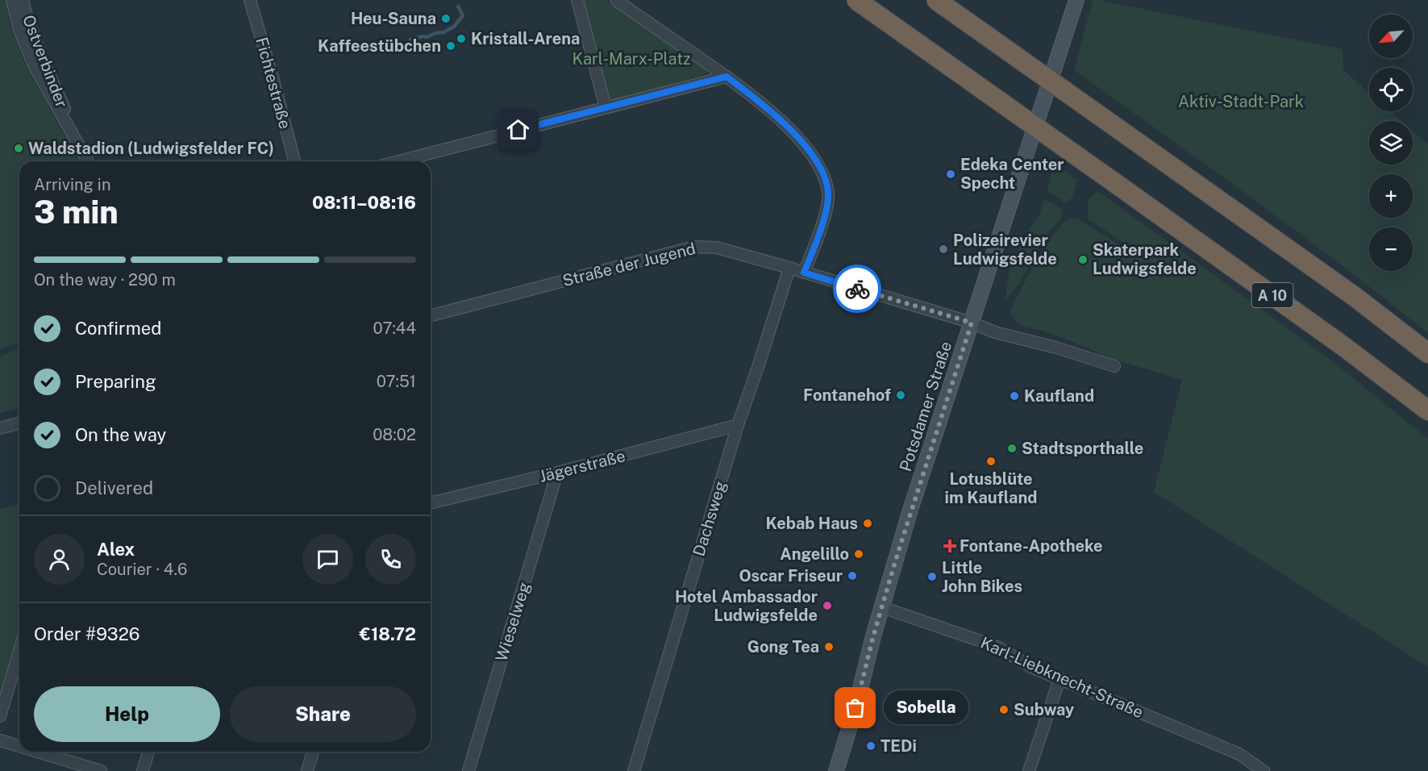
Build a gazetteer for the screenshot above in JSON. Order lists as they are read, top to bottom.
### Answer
{
  "streets": {
    "highway": ["A 10"],
    "main road": ["Potsdamer Straße"],
    "street": [
      "Ostverbinder",
      "Fichtestraße",
      "Straße der Jugend",
      "Jägerstraße",
      "Dachsweg",
      "Wieselweg",
      "Karl-Liebknecht-Straße"
    ]
  },
  "crossings": [
    ["Straße der Jugend", "Potsdamer Straße"],
    ["Straße der Jugend", "Dachsweg"],
    ["Potsdamer Straße", "Karl-Liebknecht-Straße"],
    ["Jägerstraße", "Dachsweg"],
    ["Jägerstraße", "Wieselweg"]
  ],
  "parks": ["Karl-Marx-Platz", "Aktiv-Stadt-Park"],
  "places": {
    "other": [
      "Heu-Sauna",
      "Kristall-Arena",
      "Kaffeestübchen",
      "Waldstadion (Ludwigsfelder FC)",
      "Edeka Center Specht",
      "Polizeirevier Ludwigsfelde",
      "Skaterpark Ludwigsfelde",
      "Fontanehof",
      "Kaufland",
      "Stadtsporthalle",
      "Lotusblüte im Kaufland",
      "Kebab Haus",
      "Angelillo",
      "Oscar Friseur",
      "Little John Bikes",
      "Hotel Ambassador Ludwigsfelde",
      "Gong Tea",
      "Sobella",
      "Subway",
      "TEDi"
    ],
    "health": ["Fontane-Apotheke"]
  },
  "north": "bottom left",
  "page": {
    "map_buttons": ["+", "−"],
    "heading": ["3 min", "Arriving in", "08:11–08:16"],
    "panel": [
      "Alex",
      "Courier · 4.6",
      "Order #9326",
      "€18.72"
    ],
    "bar": "On the way · 290 m",
    "list": [
      ["Confirmed", "07:44"],
      ["Preparing", "07:51"],
      ["On the way", "08:02"],
      "Delivered"
    ],
    "buttons": ["Help", "Share"],
    "bubble": "Sobella"
  }
}
